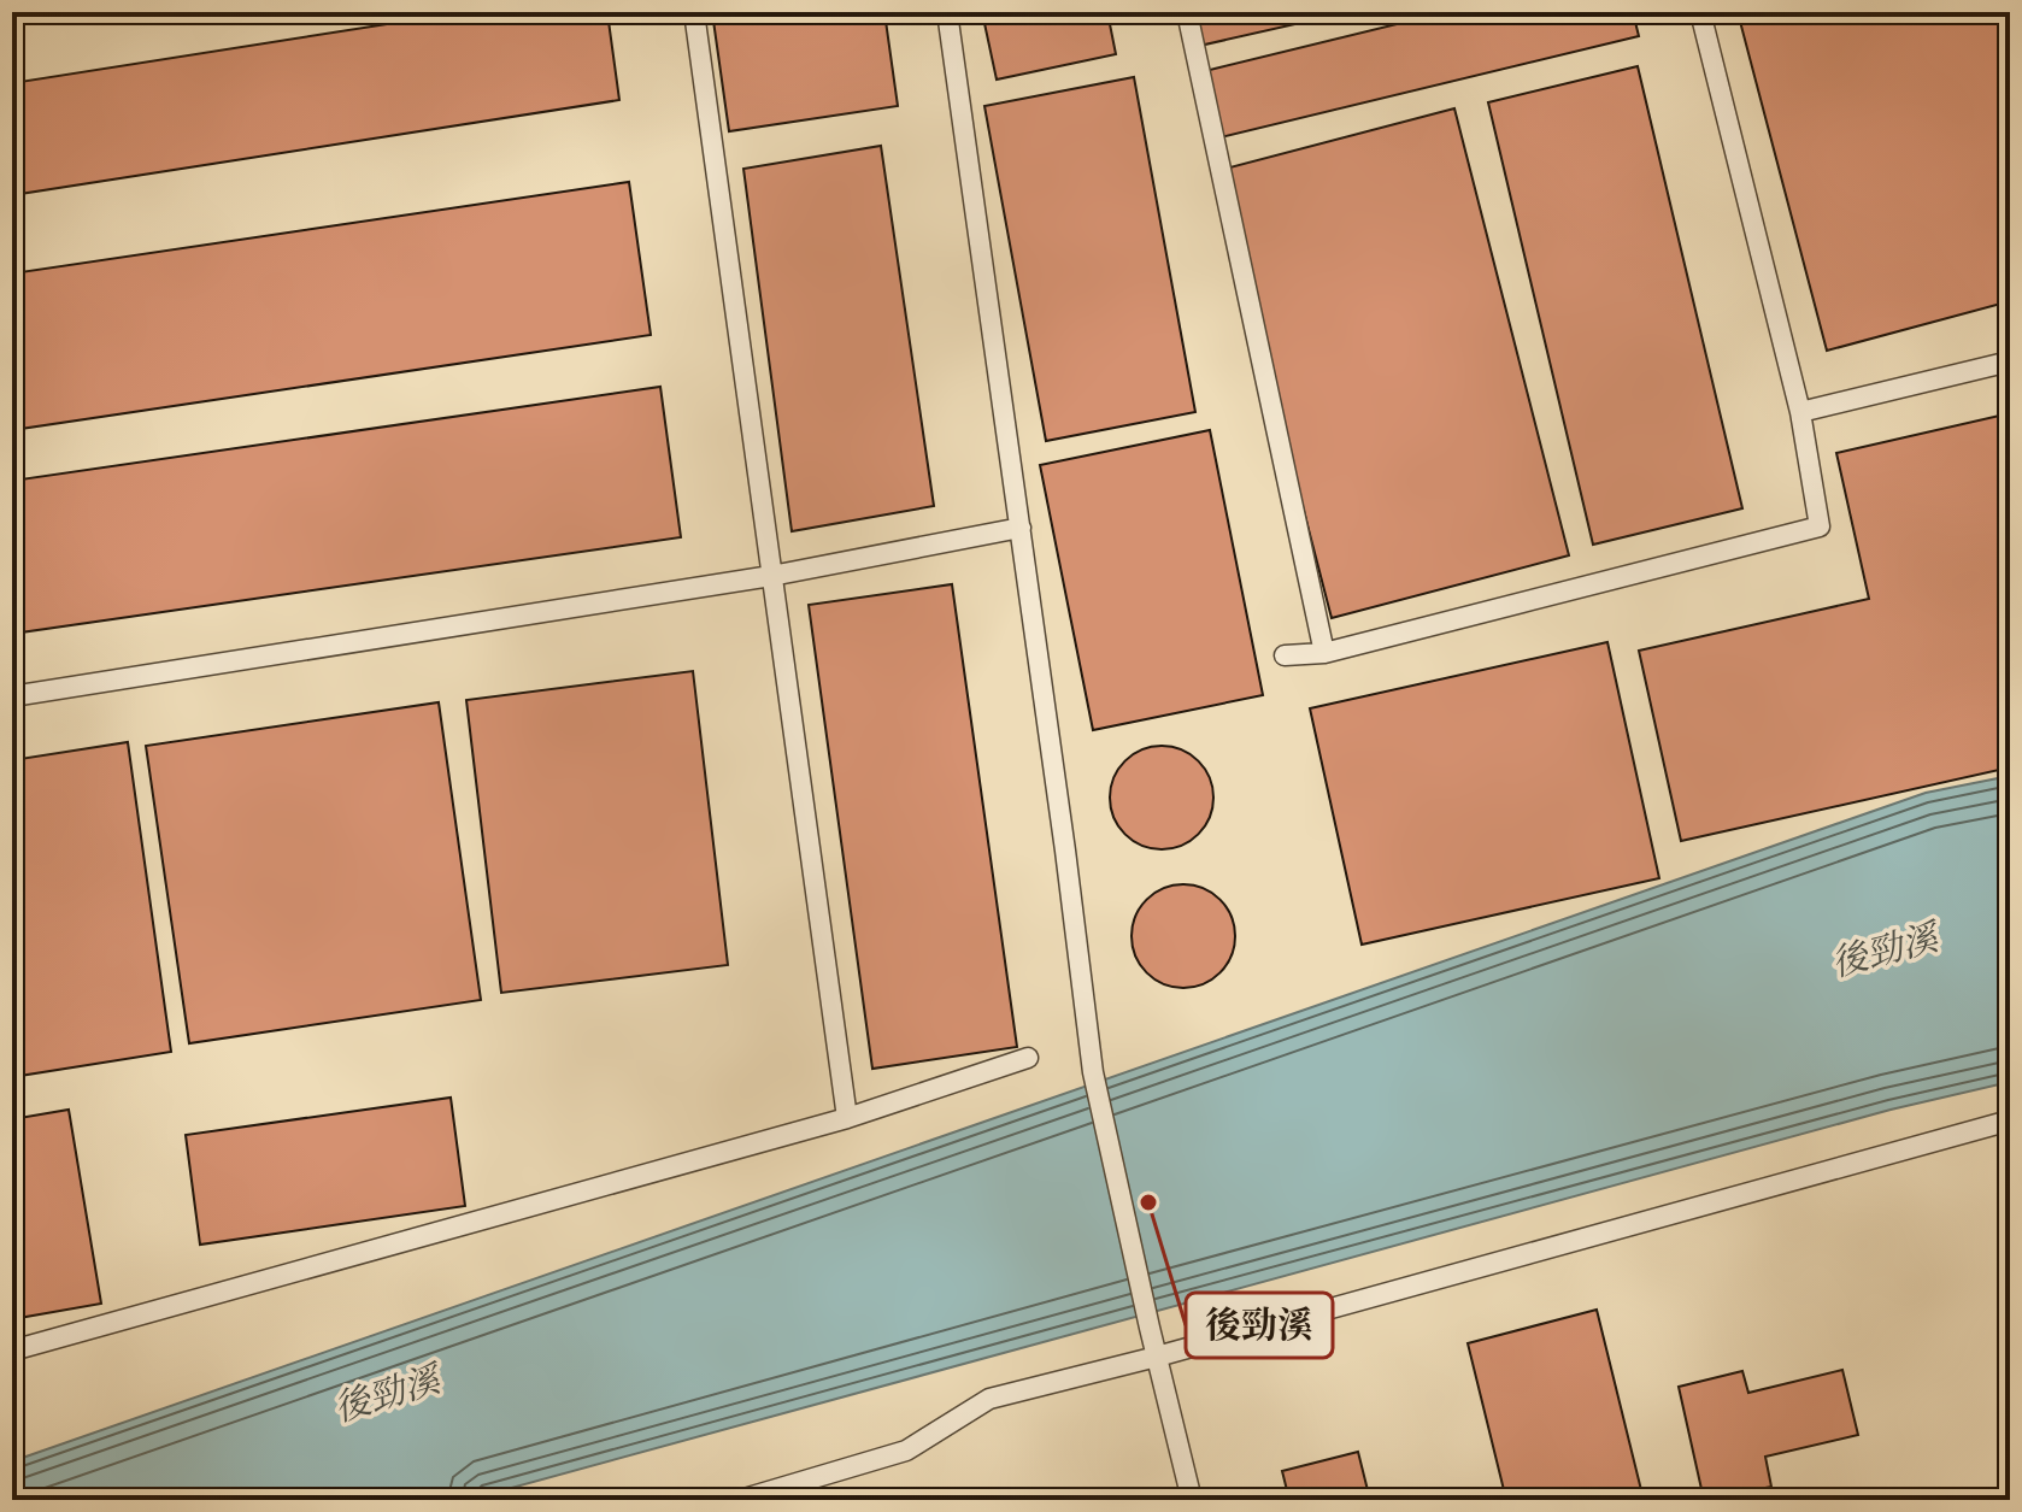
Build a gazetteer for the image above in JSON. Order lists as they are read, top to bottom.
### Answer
{
  "water": ["後勁溪"],
  "places": ["後勁溪"]
}
